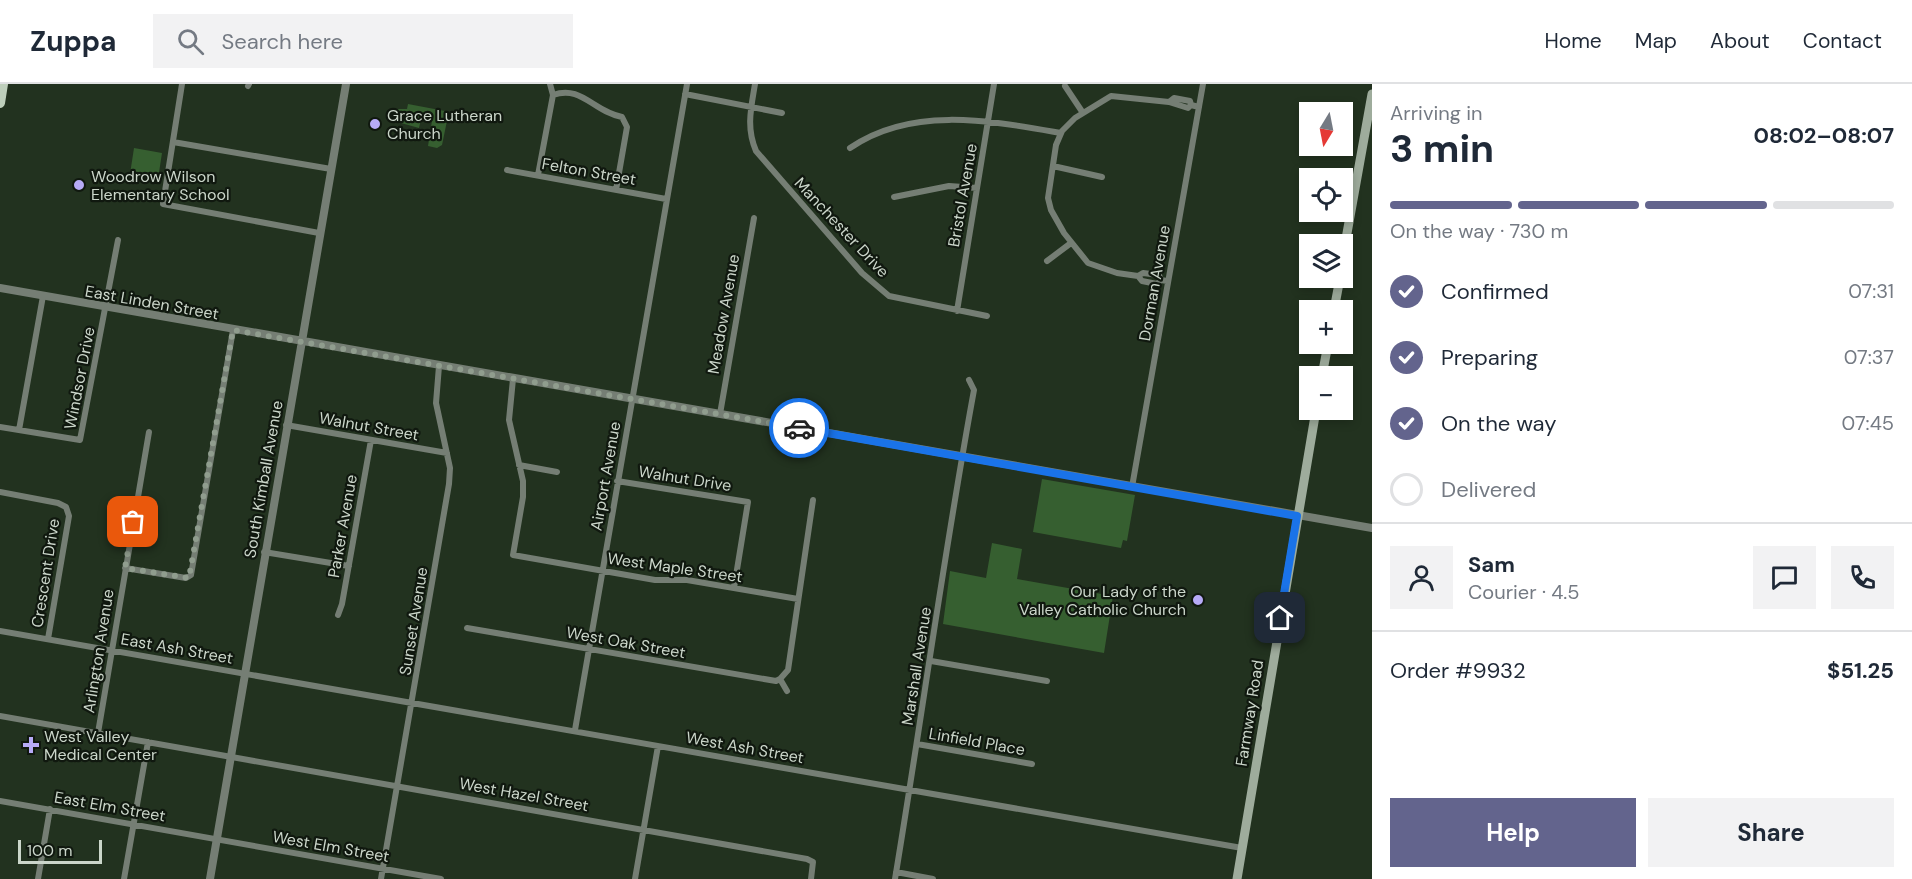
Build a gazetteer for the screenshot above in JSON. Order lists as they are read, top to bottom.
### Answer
{
  "streets": {
    "main road": ["Farmway Road"],
    "street": [
      "Felton Street",
      "Bristol Avenue",
      "Manchester Drive",
      "Dorman Avenue",
      "East Linden Street",
      "Meadow Avenue",
      "Windsor Drive",
      "Walnut Street",
      "Airport Avenue",
      "Walnut Drive",
      "South Kimball Avenue",
      "Parker Avenue",
      "West Maple Street",
      "Crescent Drive",
      "Sunset Avenue",
      "West Oak Street",
      "East Ash Street",
      "Arlington Avenue",
      "Marshall Avenue",
      "Linfield Place",
      "West Ash Street",
      "West Hazel Street",
      "East Elm Street",
      "West Elm Street"
    ]
  },
  "crossings": [
    ["Felton Street", "Airport Avenue"],
    ["Bristol Avenue", "Manchester Drive"],
    ["Dorman Avenue", "East Linden Street"],
    ["East Linden Street", "Meadow Avenue"],
    ["East Linden Street", "Windsor Drive"],
    ["East Linden Street", "Airport Avenue"],
    ["East Linden Street", "South Kimball Avenue"],
    ["East Linden Street", "Sunset Avenue"],
    ["East Linden Street", "Marshall Avenue"],
    ["East Linden Street", "Farmway Road"],
    ["Walnut Street", "South Kimball Avenue"],
    ["Walnut Street", "Parker Avenue"],
    ["Walnut Street", "Sunset Avenue"],
    ["Airport Avenue", "Walnut Drive"],
    ["Airport Avenue", "West Maple Street"],
    ["Airport Avenue", "West Oak Street"],
    ["Airport Avenue", "West Ash Street"],
    ["Walnut Drive", "West Maple Street"],
    ["South Kimball Avenue", "East Ash Street"],
    ["South Kimball Avenue", "West Ash Street"],
    ["South Kimball Avenue", "West Hazel Street"],
    ["South Kimball Avenue", "East Elm Street"],
    ["South Kimball Avenue", "West Elm Street"],
    ["Crescent Drive", "East Ash Street"],
    ["Sunset Avenue", "West Ash Street"],
    ["Sunset Avenue", "West Hazel Street"],
    ["Sunset Avenue", "West Elm Street"],
    ["East Ash Street", "Arlington Avenue"],
    ["East Ash Street", "West Ash Street"],
    ["Arlington Avenue", "West Hazel Street"],
    ["Marshall Avenue", "Linfield Place"],
    ["Marshall Avenue", "West Ash Street"],
    ["Farmway Road", "West Ash Street"],
    ["East Elm Street", "West Elm Street"]
  ],
  "places": {
    "other": ["Grace Lutheran Church", "Woodrow Wilson Elementary School", "Our Lady of the Valley Catholic Church"],
    "health": ["West Valley Medical Center"]
  },
  "scale_bar": "100 m",
  "north": "bottom",
  "page": {
    "header": "Zuppa",
    "search": "Search here",
    "nav": [
      "Home",
      "Map",
      "About",
      "Contact"
    ],
    "heading": ["3 min", "Arriving in", "08:02–08:07"],
    "panel": [
      "Sam",
      "Courier · 4.5",
      "Order #9932",
      "$51.25"
    ],
    "map_buttons": ["+", "−"],
    "bar": "On the way · 730 m",
    "list": [
      ["Confirmed", "07:31"],
      ["Preparing", "07:37"],
      ["On the way", "07:45"],
      "Delivered"
    ],
    "buttons": ["Help", "Share"],
    "scale": "100 m"
  }
}
